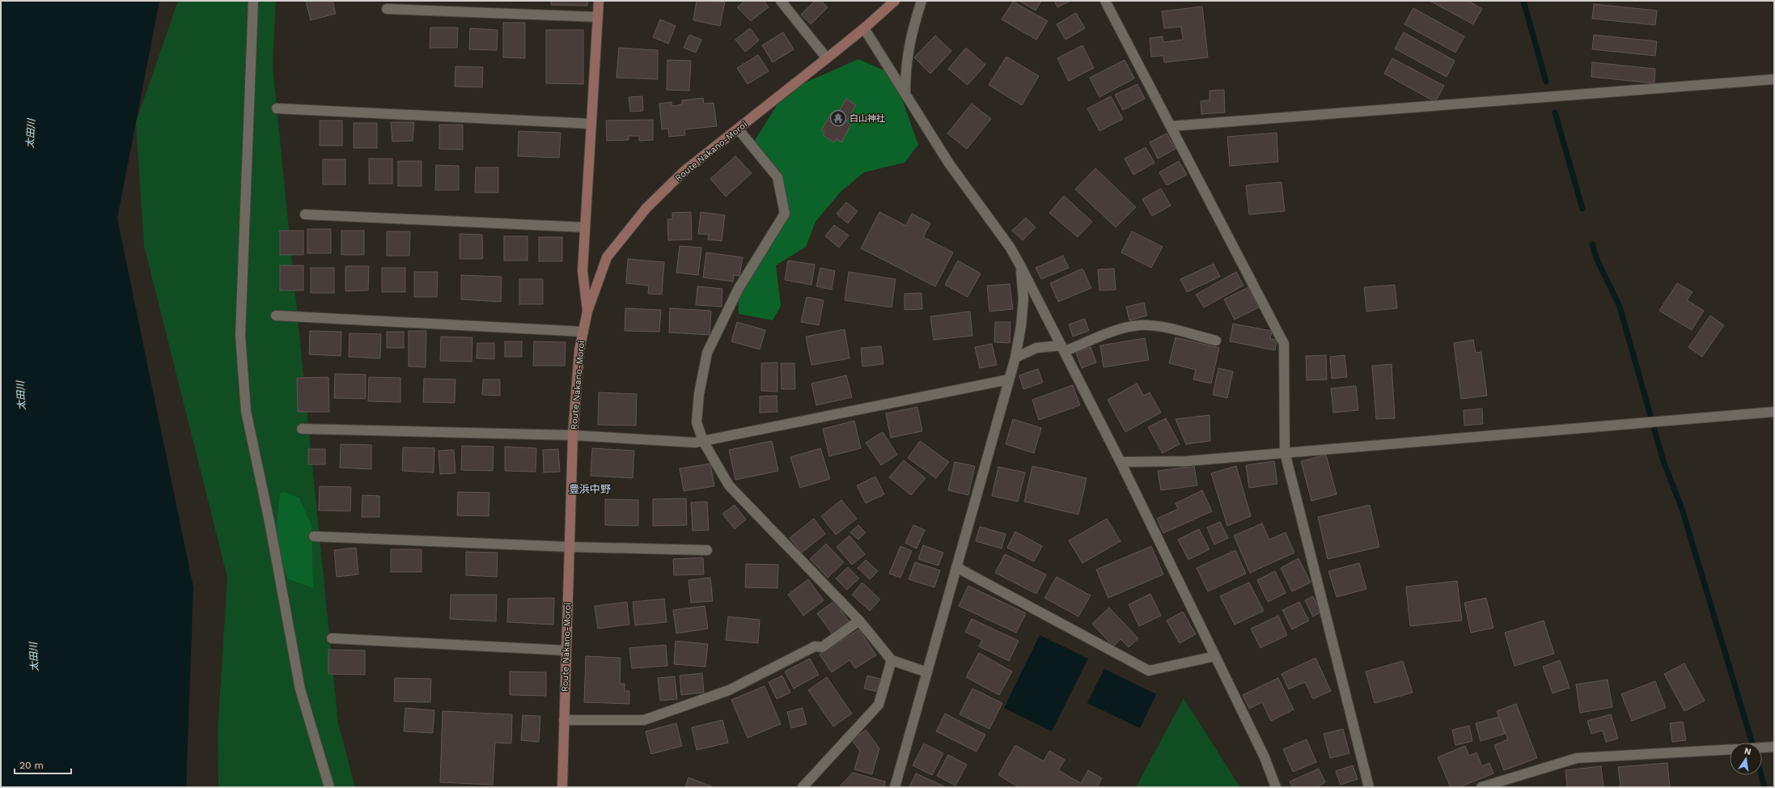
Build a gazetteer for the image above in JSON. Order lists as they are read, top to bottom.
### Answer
{
  "streets": {
    "main road": ["Route Nakano-Moroi"]
  },
  "districts": ["豊浜中野"],
  "water": ["太田川"],
  "places": {
    "temple": ["白山神社"]
  },
  "scale_bar": "20 m",
  "north": "top"
}
